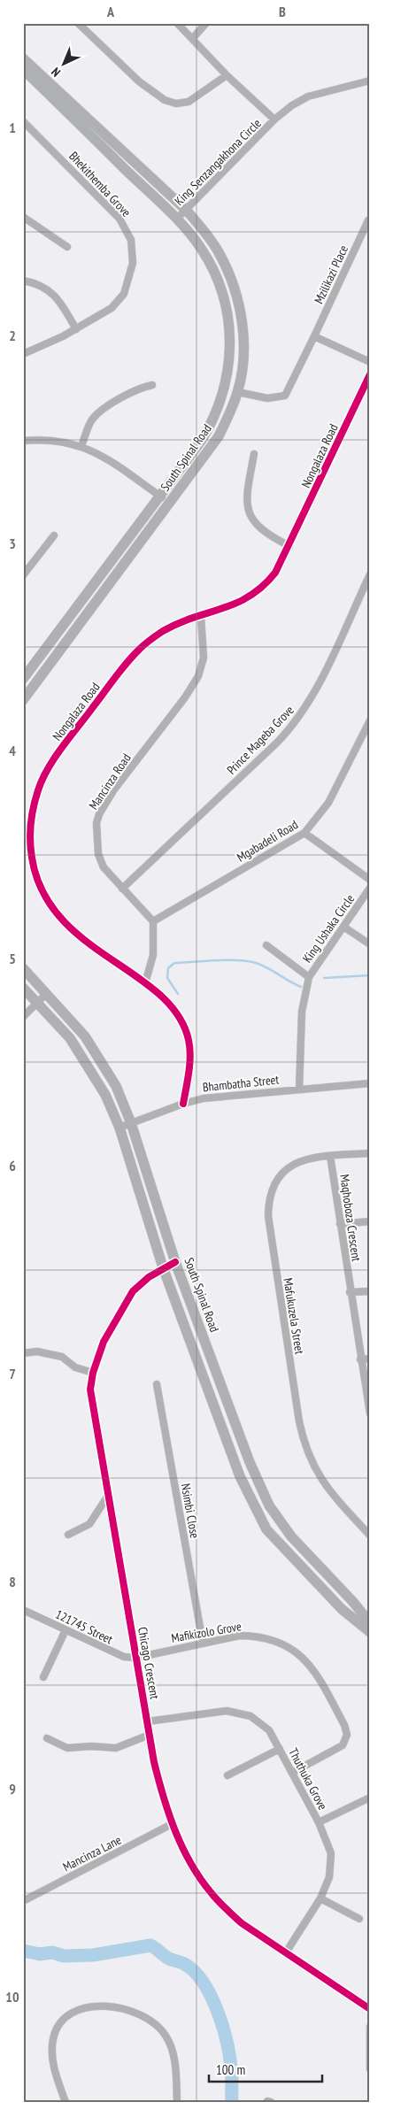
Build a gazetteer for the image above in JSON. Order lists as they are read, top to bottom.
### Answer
{
  "streets": {
    "street": [
      "King Senzangakhona Circle",
      "Bhekithemba Grove",
      "Mzilikazi Place",
      "Nongalaza Road",
      "South Spinal Road",
      "Prince Mageba Grove",
      "Mancinza Road",
      "Mgabadeli Road",
      "King Ushaka Circle",
      "Bhambatha Street",
      "Maqhoboza Crescent",
      "Mafukuzela Street",
      "Nsimbi Close",
      "121745 Street",
      "Mafikizolo Grove",
      "Chicago Crescent",
      "Thuthuka Grove",
      "Mancinza Lane"
    ]
  },
  "crossings": [
    ["King Senzangakhona Circle", "South Spinal Road"],
    ["Mzilikazi Place", "South Spinal Road"],
    ["Nongalaza Road", "Mancinza Road"],
    ["Nongalaza Road", "Bhambatha Street"],
    ["South Spinal Road", "Bhambatha Street"],
    ["South Spinal Road", "Chicago Crescent"],
    ["Prince Mageba Grove", "Mancinza Road"],
    ["Mancinza Road", "Mgabadeli Road"],
    ["King Ushaka Circle", "Bhambatha Street"],
    ["Maqhoboza Crescent", "Mafukuzela Street"],
    ["Nsimbi Close", "Mafikizolo Grove"],
    ["121745 Street", "Mafikizolo Grove"],
    ["121745 Street", "Chicago Crescent"],
    ["Mafikizolo Grove", "Chicago Crescent"],
    ["Mafikizolo Grove", "Thuthuka Grove"],
    ["Chicago Crescent", "Thuthuka Grove"],
    ["Chicago Crescent", "Mancinza Lane"]
  ],
  "scale_bar": "100 m",
  "north": "bottom left",
  "grid": {
    "columns": ["A", "B"],
    "rows": [
      "1",
      "2",
      "3",
      "4",
      "5",
      "6",
      "7",
      "8",
      "9",
      "10"
    ]
  }
}
